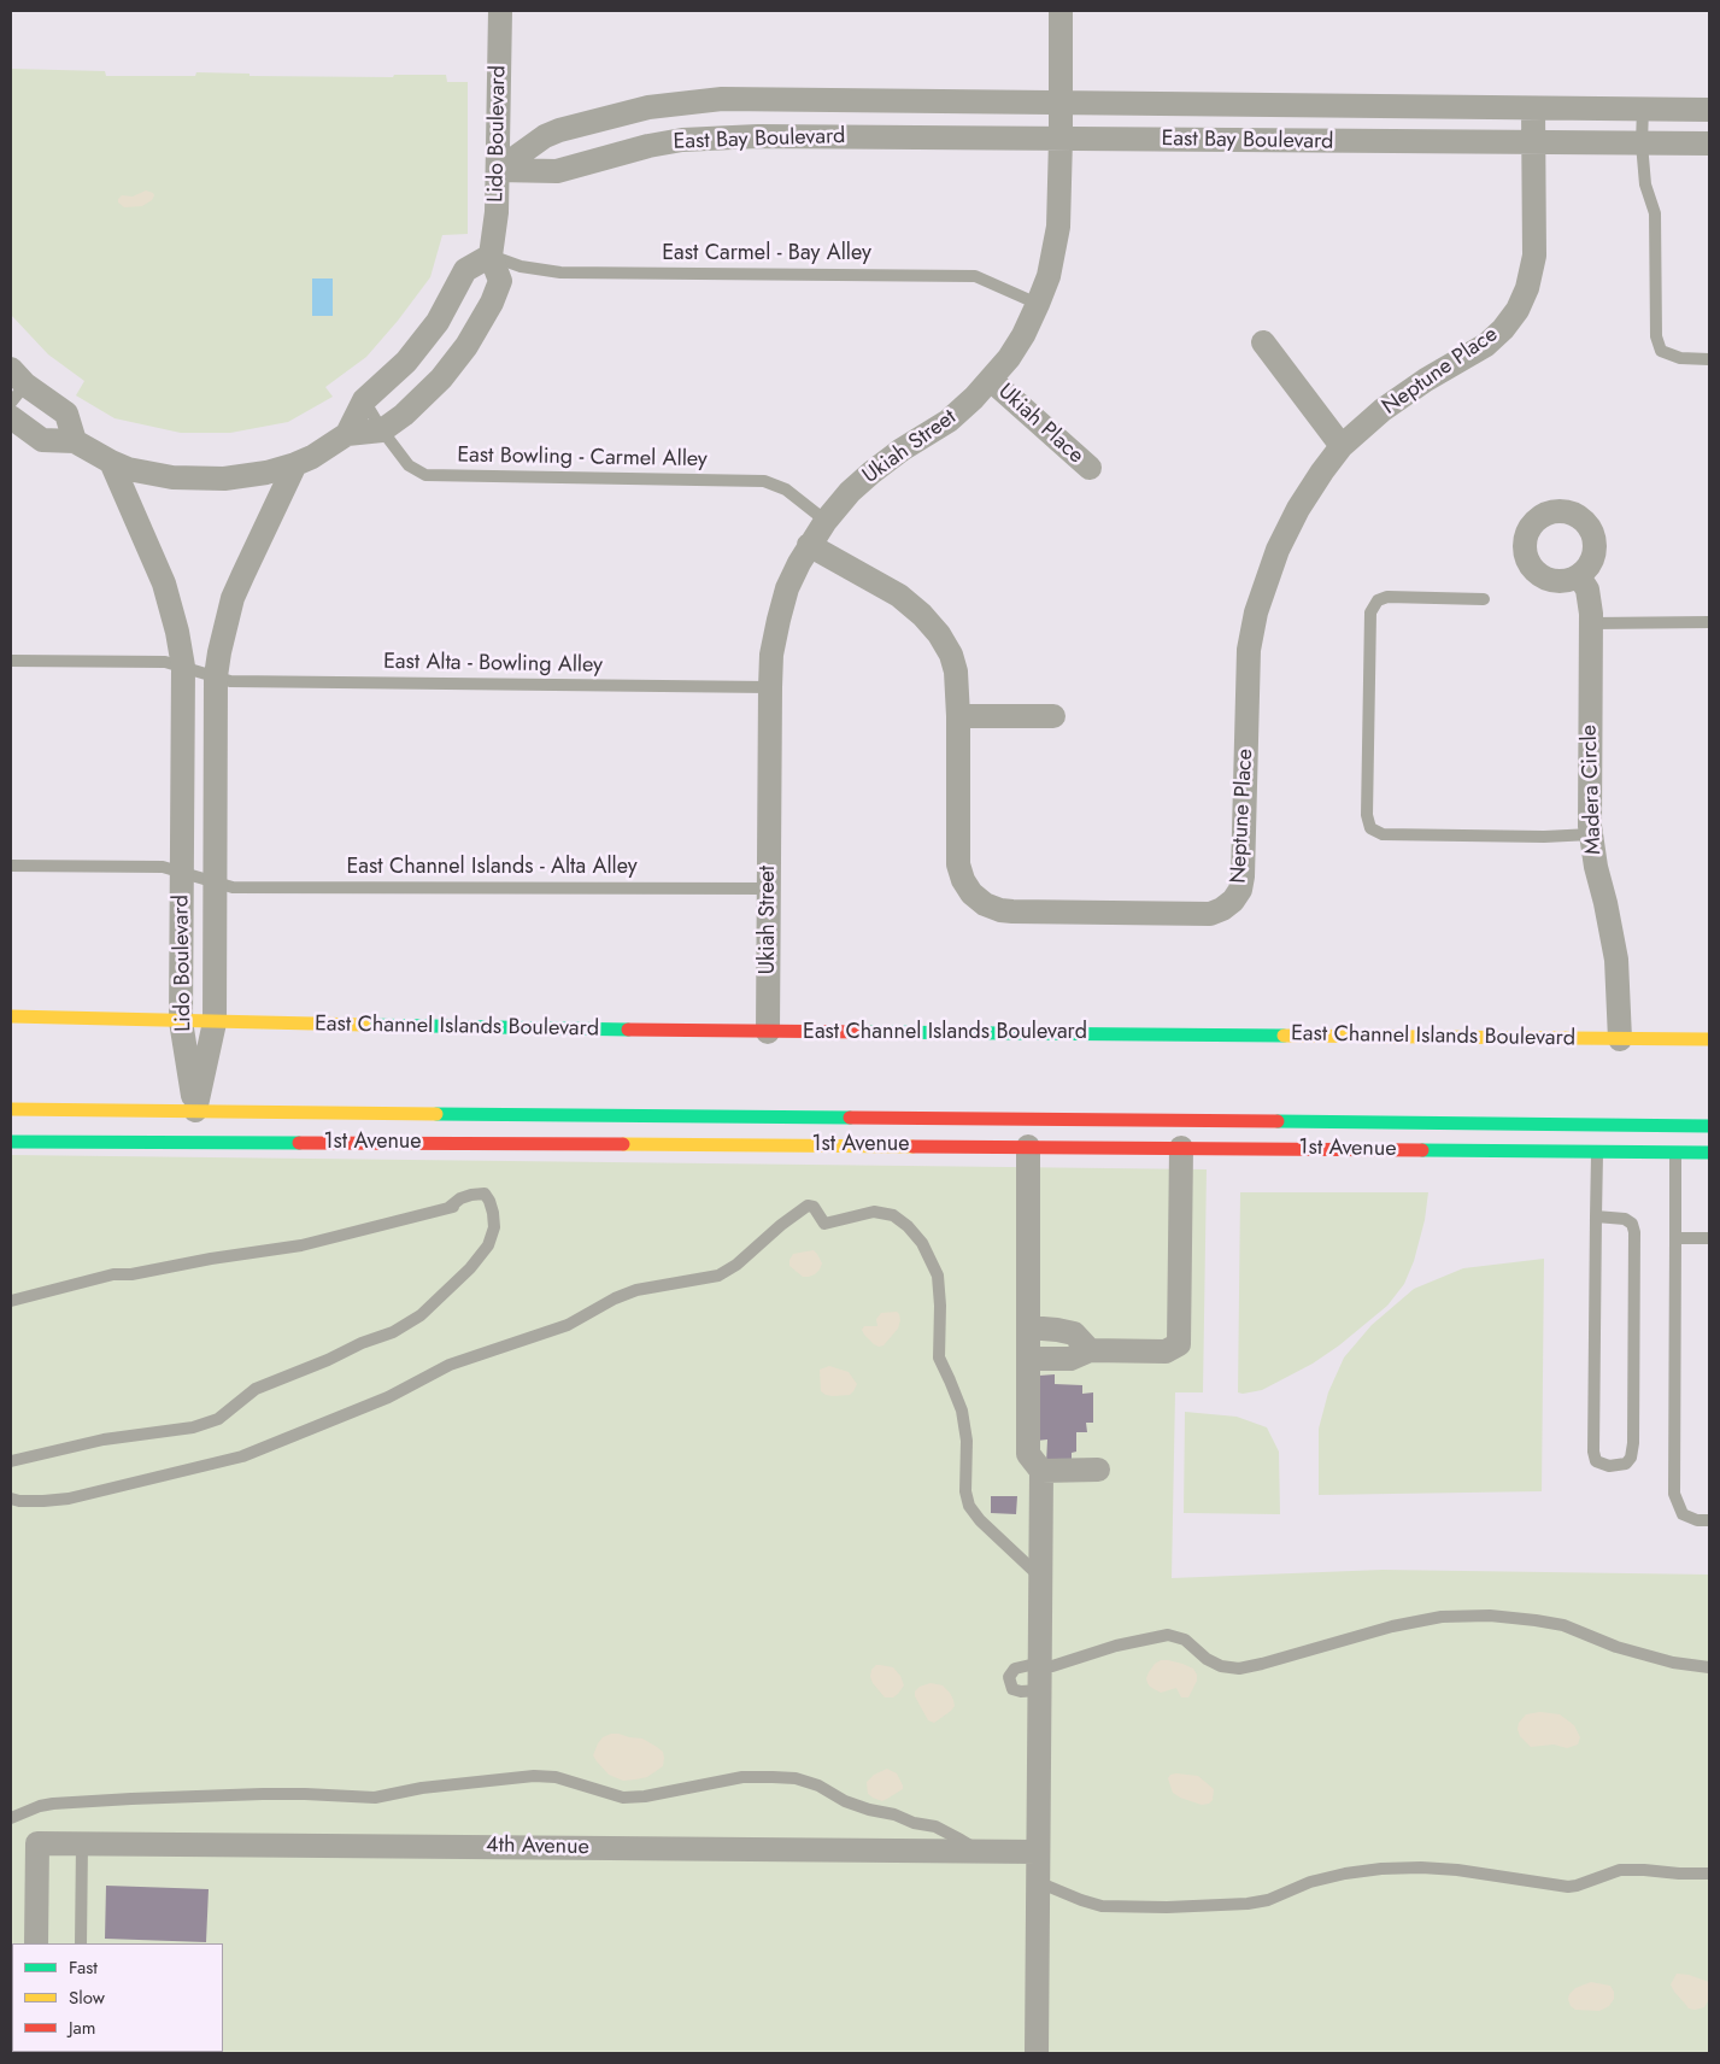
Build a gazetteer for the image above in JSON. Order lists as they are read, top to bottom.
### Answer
{
  "streets": {
    "main road": ["East Channel Islands Boulevard", "1st Avenue"],
    "street": [
      "Lido Boulevard",
      "East Bay Boulevard",
      "Neptune Place",
      "Ukiah Place",
      "Ukiah Street",
      "Madera Circle",
      "4th Avenue"
    ],
    "lane": [
      "East Carmel - Bay Alley",
      "East Bowling - Carmel Alley",
      "East Alta - Bowling Alley",
      "East Channel Islands - Alta Alley"
    ]
  },
  "crossings": [
    ["Lido Boulevard", "East Bay Boulevard"],
    ["Lido Boulevard", "East Carmel - Bay Alley"],
    ["Lido Boulevard", "East Bowling - Carmel Alley"],
    ["Lido Boulevard", "East Alta - Bowling Alley"],
    ["Lido Boulevard", "East Channel Islands - Alta Alley"],
    ["Lido Boulevard", "East Channel Islands Boulevard"],
    ["East Bay Boulevard", "Neptune Place"],
    ["East Bay Boulevard", "Ukiah Street"],
    ["East Carmel - Bay Alley", "Ukiah Street"],
    ["Neptune Place", "Ukiah Street"],
    ["Ukiah Place", "Ukiah Street"],
    ["Ukiah Street", "East Bowling - Carmel Alley"],
    ["Ukiah Street", "East Alta - Bowling Alley"],
    ["Ukiah Street", "East Channel Islands - Alta Alley"],
    ["Ukiah Street", "East Channel Islands Boulevard"],
    ["Madera Circle", "East Channel Islands Boulevard"]
  ],
  "legend": ["Fast", "Slow", "Jam"]
}
